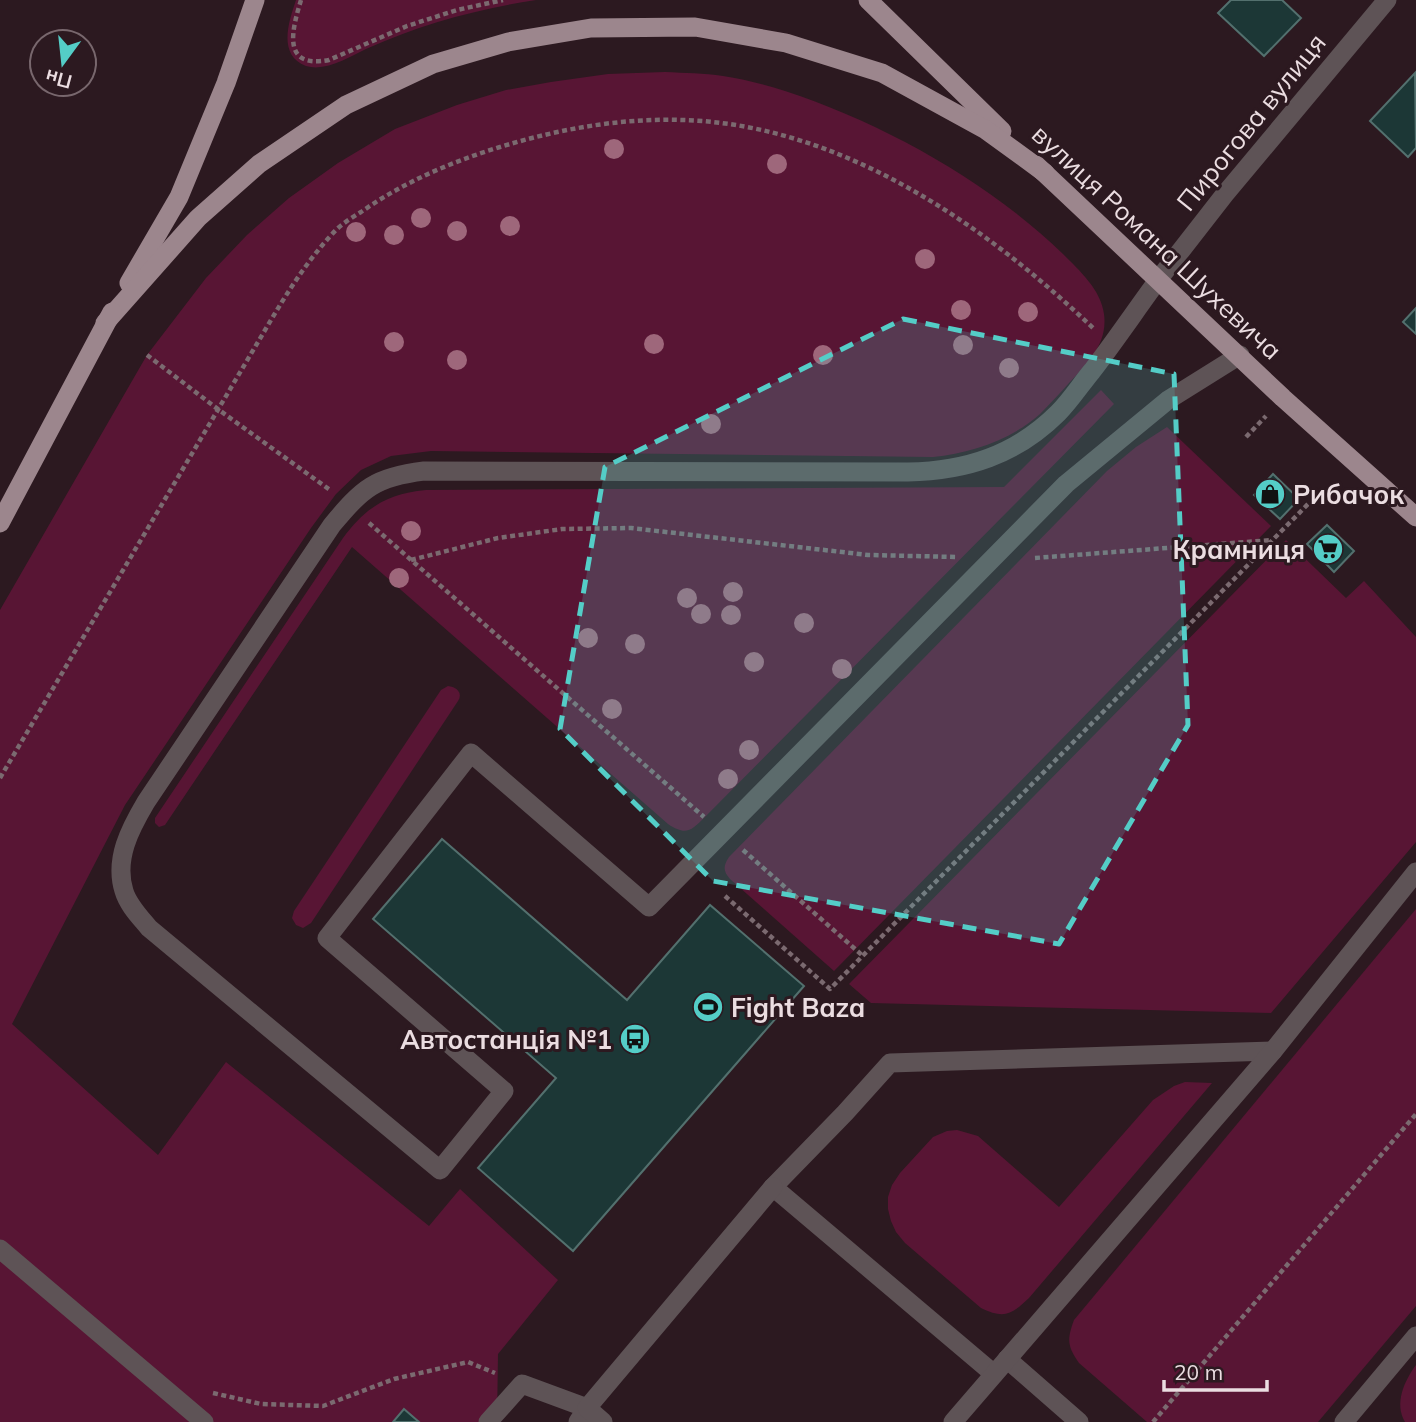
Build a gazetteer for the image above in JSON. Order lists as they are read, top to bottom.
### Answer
{
  "streets": {
    "main road": ["вулиця Романа Шухевича"],
    "street": ["Пирогова вулиця"]
  },
  "crossings": [
    ["Пирогова вулиця", "вулиця Романа Шухевича"]
  ],
  "places": {
    "shop": ["Рибачок"],
    "supermarket": ["Крамниця"],
    "sports": ["Fight Baza"],
    "bus stop": ["Автостанція №1"]
  },
  "scale_bar": "20 m",
  "north": "bottom"
}
